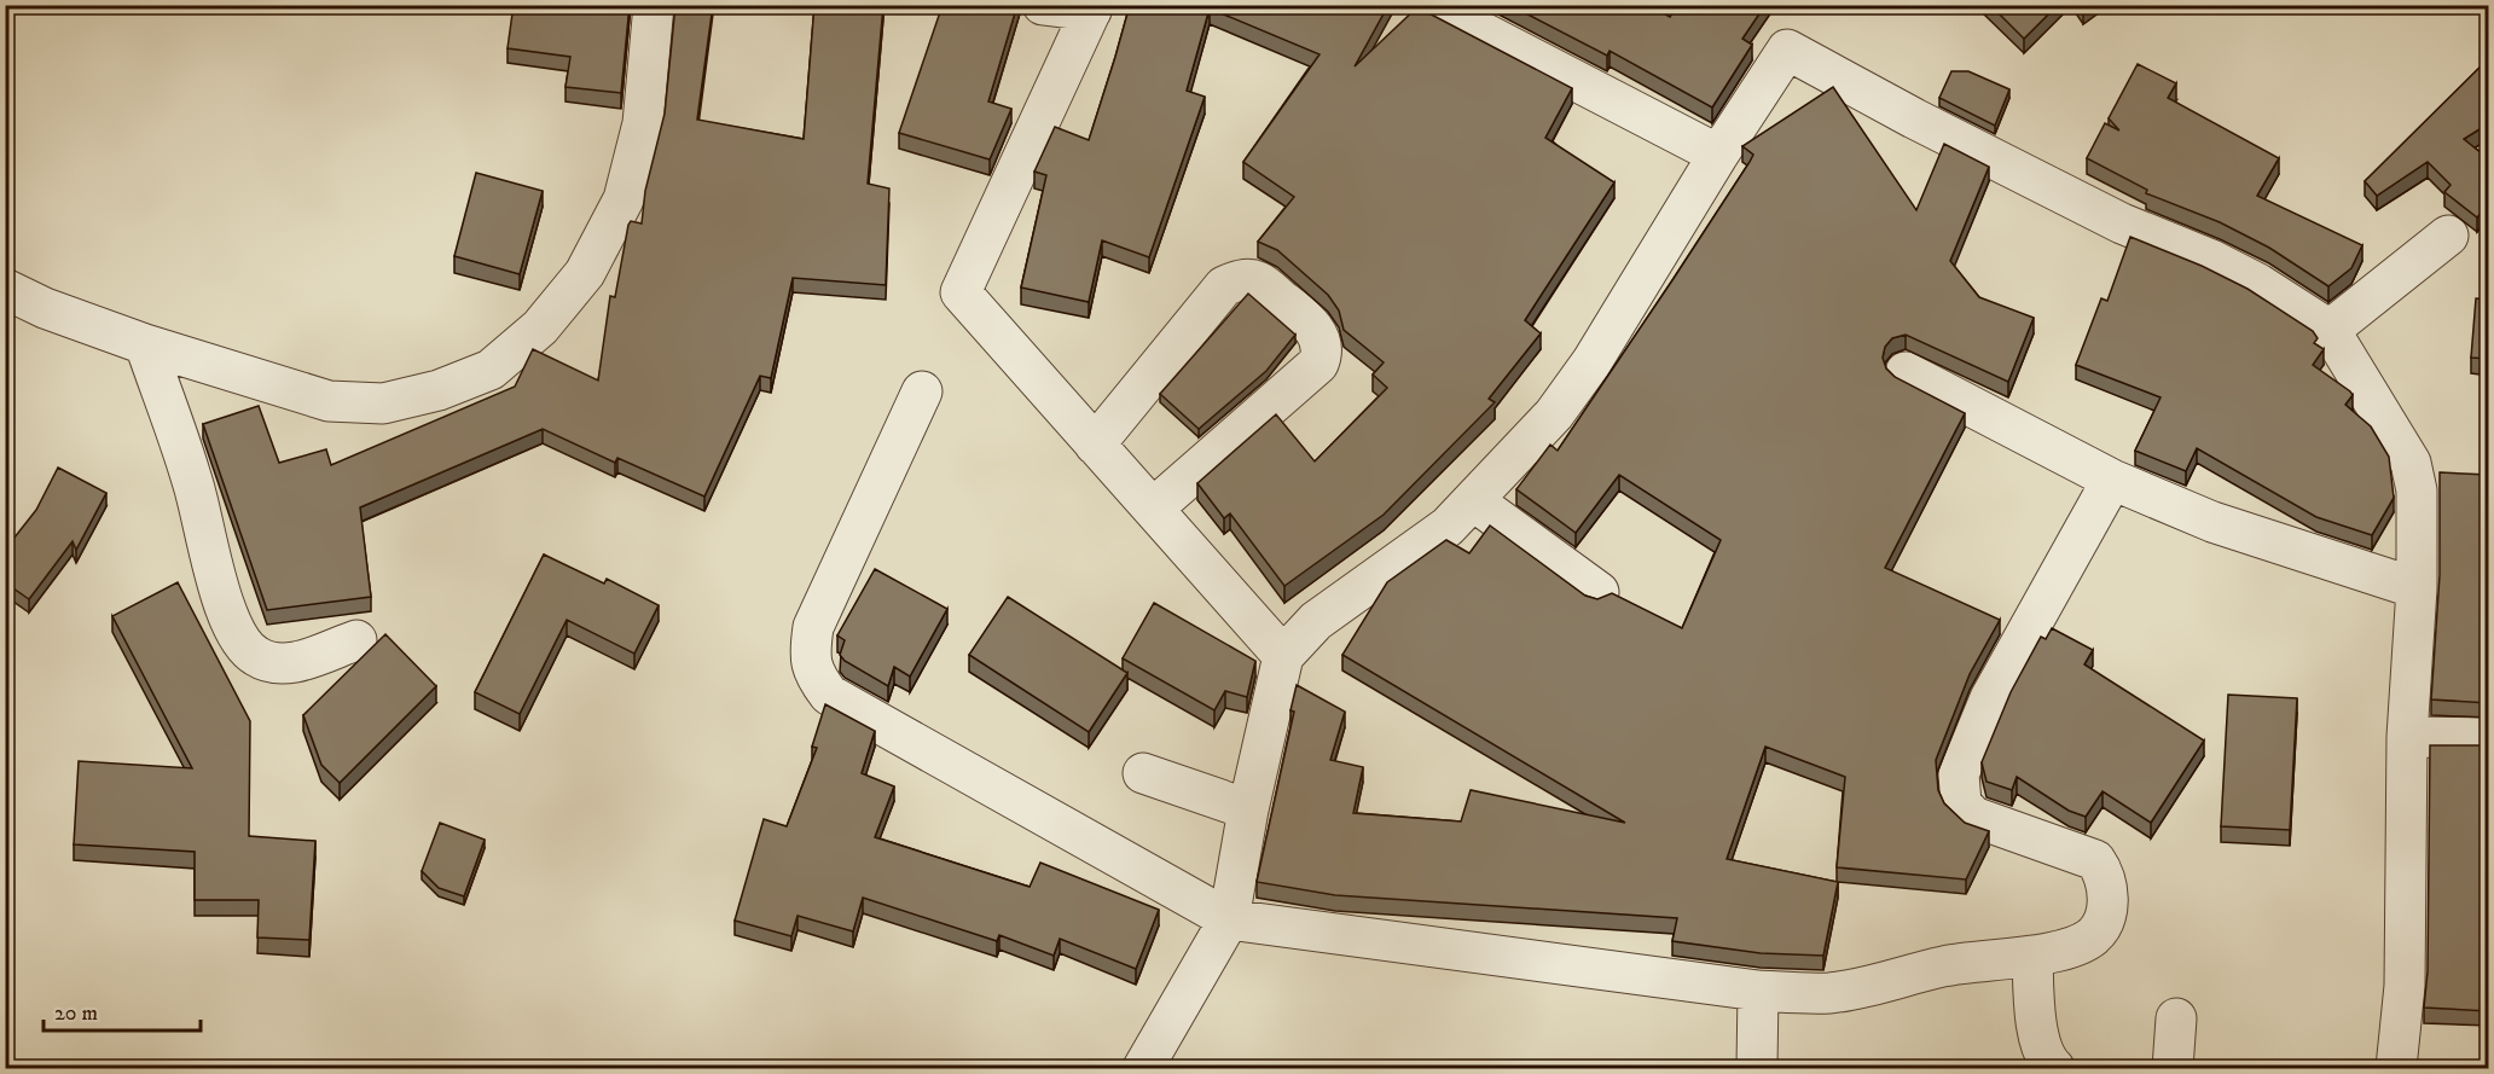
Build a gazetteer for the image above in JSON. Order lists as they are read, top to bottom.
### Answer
{
  "scale_bar": "20 m"
}
